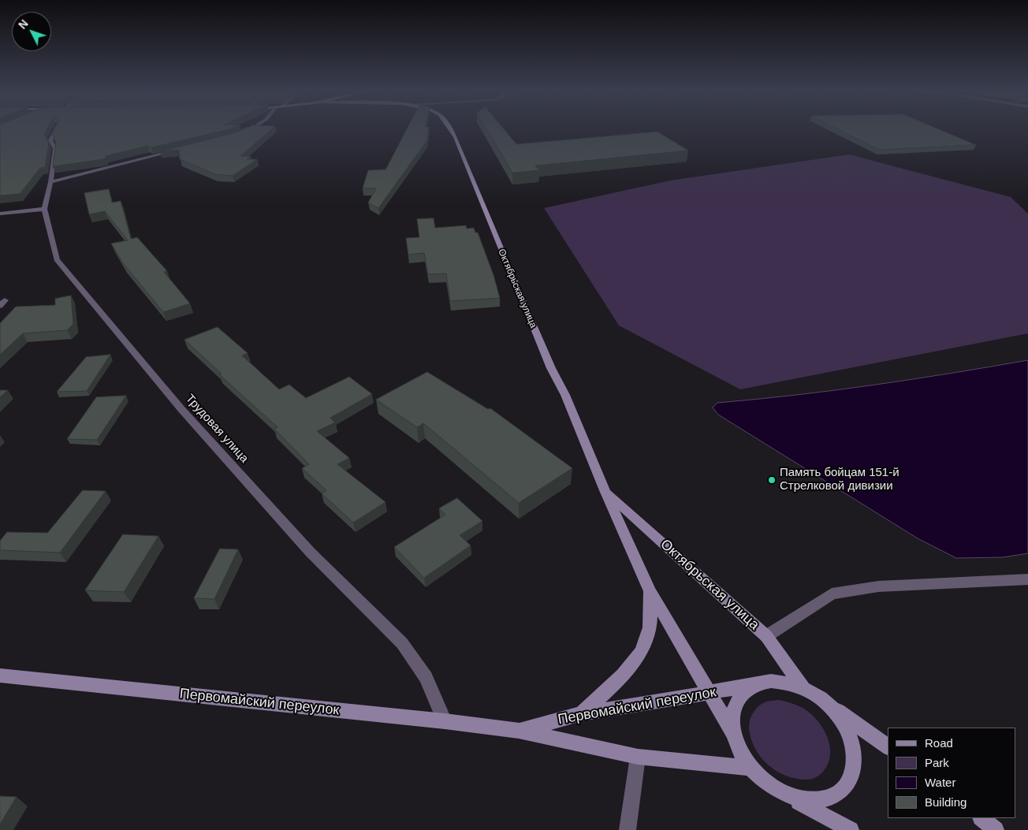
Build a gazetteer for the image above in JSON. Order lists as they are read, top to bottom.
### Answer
{
  "streets": {
    "street": ["Октябрьская улица", "Трудовая улица", "Первомайский переулок"]
  },
  "crossings": [
    ["Октябрьская улица", "Первомайский переулок"],
    ["Трудовая улица", "Первомайский переулок"]
  ],
  "places": ["Память бойцам 151-й Стрелковой дивизии"],
  "legend": [
    "Road",
    "Park",
    "Water",
    "Building"
  ],
  "north": "top left"
}
